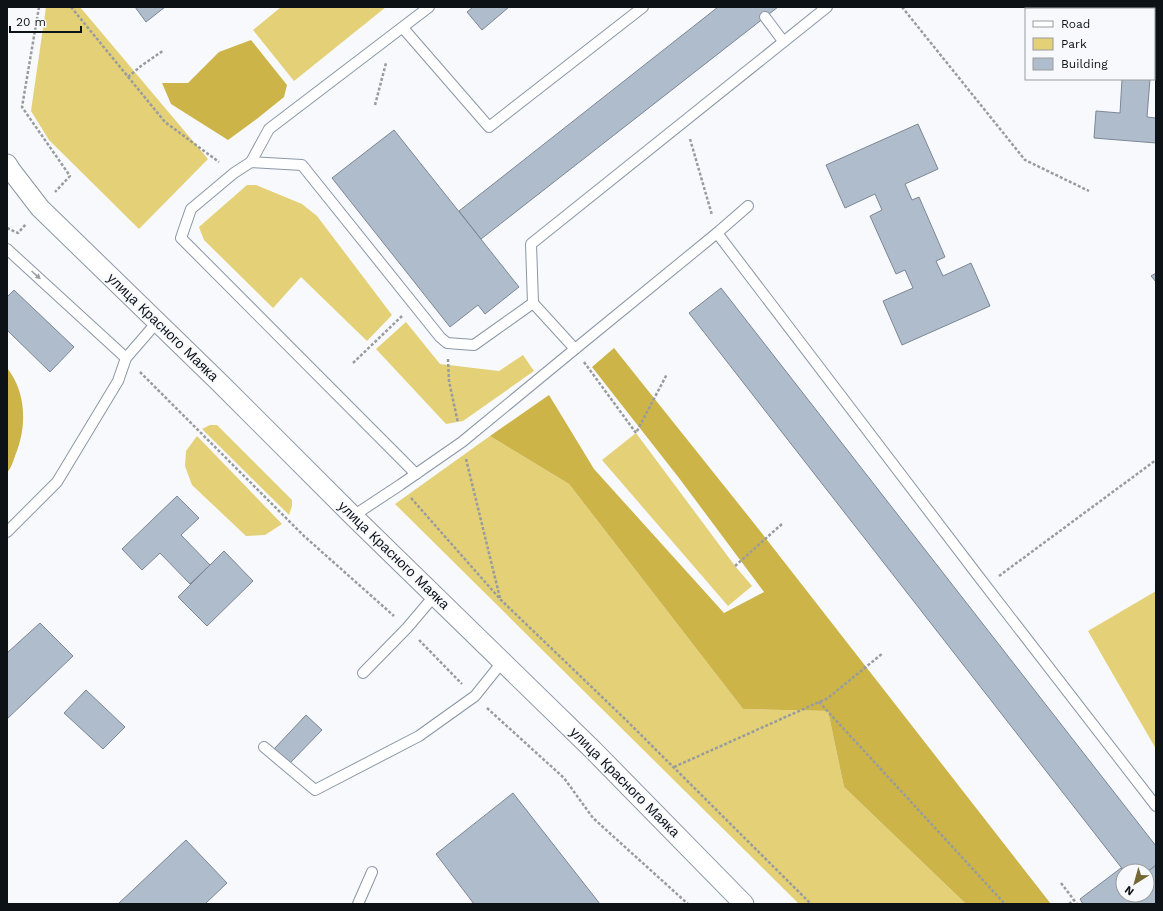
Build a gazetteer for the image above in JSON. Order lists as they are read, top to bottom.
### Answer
{
  "streets": {
    "street": ["улица Красного Маяка"]
  },
  "legend": ["Road", "Park", "Building"],
  "scale_bar": "20 m",
  "north": "bottom left"
}
